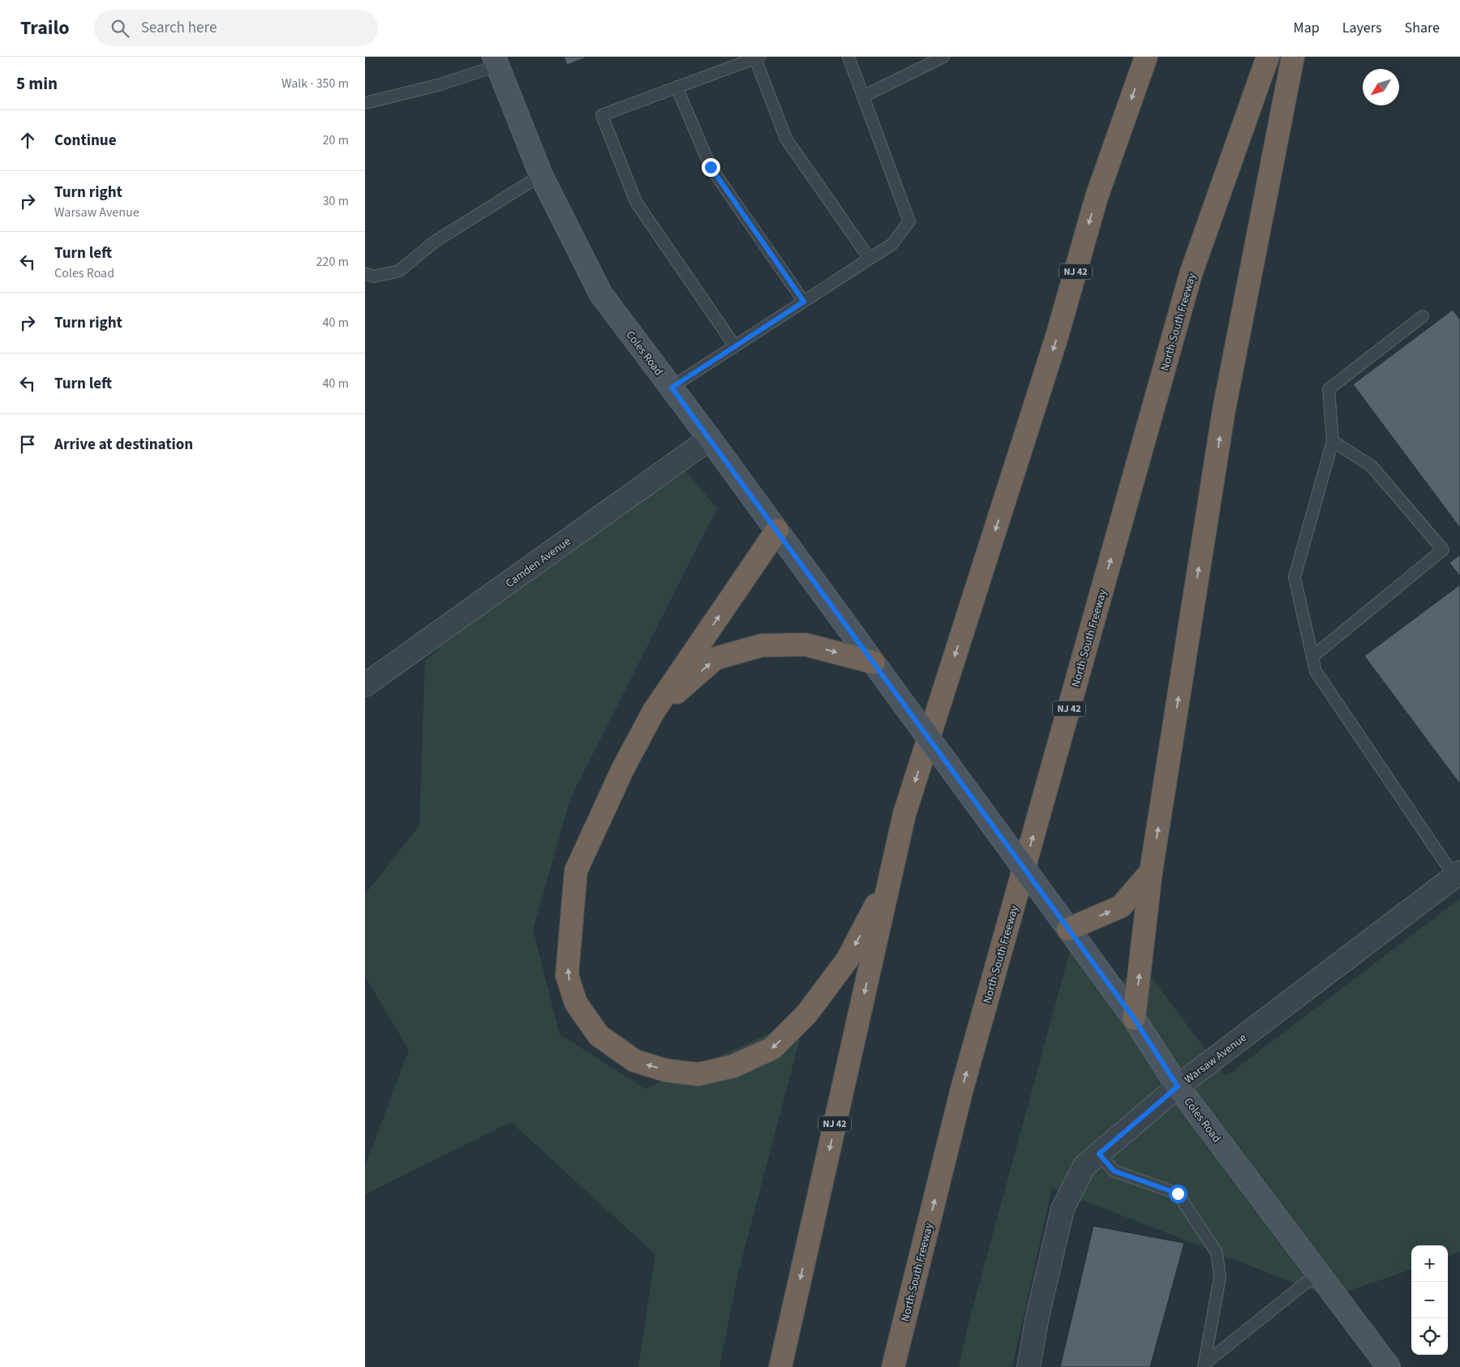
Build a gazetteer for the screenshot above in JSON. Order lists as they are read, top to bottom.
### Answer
{
  "streets": {
    "highway": ["NJ 42", "North-South Freeway"],
    "street": ["Coles Road", "Camden Avenue", "Warsaw Avenue"]
  },
  "crossings": [
    ["Coles Road", "Camden Avenue"],
    ["Coles Road", "Warsaw Avenue"]
  ],
  "north": "bottom left",
  "page": {
    "header": "Trailo",
    "search": "Search here",
    "nav": ["Map", "Layers", "Share"],
    "heading": ["5 min", "Walk · 350 m"],
    "list": [
      ["Continue", "20 m"],
      ["Turn right", "Warsaw Avenue", "30 m"],
      ["Turn left", "Coles Road", "220 m"],
      ["Turn right", "40 m"],
      ["Turn left", "40 m"],
      "Arrive at destination"
    ],
    "map_buttons": ["+", "−"]
  }
}
